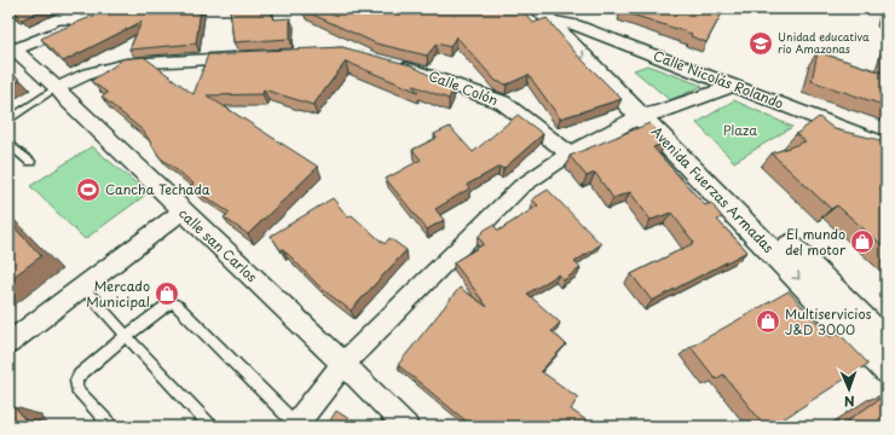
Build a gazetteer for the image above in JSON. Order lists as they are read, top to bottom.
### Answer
{
  "streets": {
    "street": [
      "Calle Nicolás Rolando",
      "Calle Colón",
      "Avenida Fuerzas Armadas",
      "calle san Carlos"
    ]
  },
  "crossings": [
    ["Calle Nicolás Rolando", "Avenida Fuerzas Armadas"]
  ],
  "parks": ["Plaza"],
  "places": {
    "school or university": ["Unidad educativa rio Amazonas"],
    "sports": ["Cancha Techada"],
    "shop": ["El mundo del motor", "Mercado Municipal", "Multiservicios J&D 3000"]
  },
  "north": "bottom"
}
